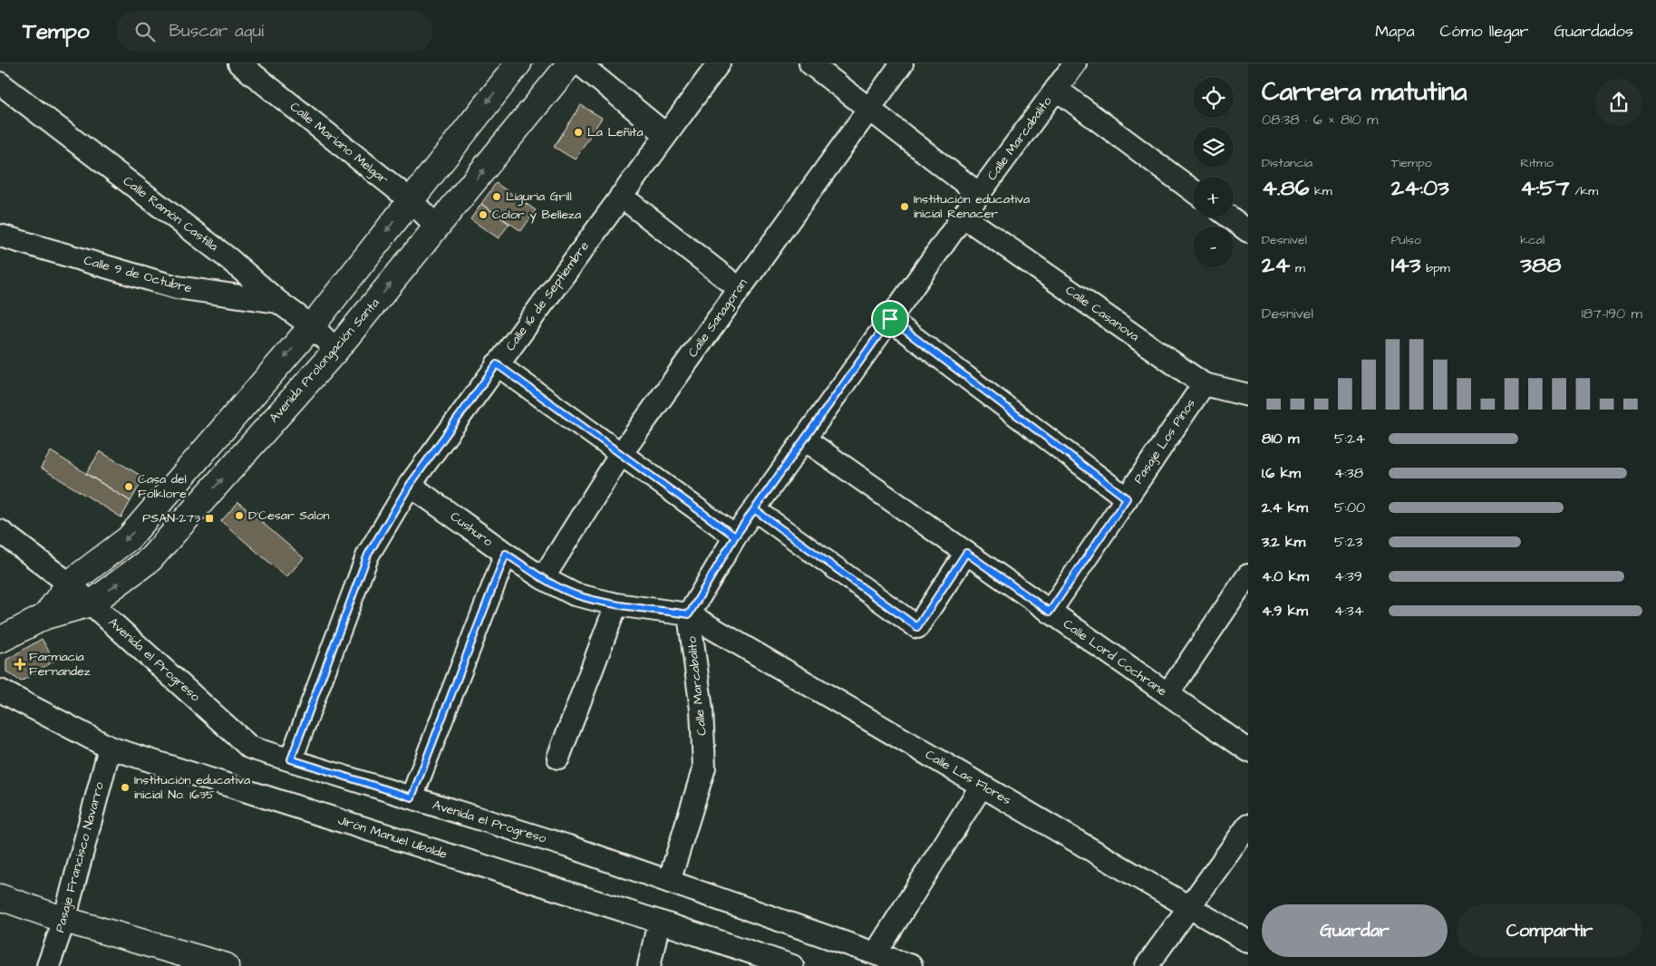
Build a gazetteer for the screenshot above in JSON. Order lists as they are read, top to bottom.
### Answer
{
  "streets": {
    "street": [
      "Calle Marcabalito",
      "Calle Mariano Melgar",
      "Calle Ramón Castilla",
      "Calle 9 de Octubre",
      "Calle 16 de Septiembre",
      "Calle Casanova",
      "Calle Sanagoran",
      "Avenida Prolongación Santa",
      "Pasaje Los Pinos",
      "Cushuro",
      "Calle Lord Cochrane",
      "Avenida el Progreso",
      "Calle Las Flores",
      "Jirón Manuel Ubalde",
      "Pasaje Francisco Navarro"
    ]
  },
  "crossings": [
    ["Calle Marcabalito", "Calle Casanova"],
    ["Calle Marcabalito", "Cushuro"],
    ["Calle Marcabalito", "Calle Lord Cochrane"],
    ["Calle Marcabalito", "Avenida el Progreso"],
    ["Calle Marcabalito", "Calle Las Flores"],
    ["Calle Mariano Melgar", "Avenida Prolongación Santa"],
    ["Calle Ramón Castilla", "Calle 9 de Octubre"],
    ["Calle Ramón Castilla", "Avenida Prolongación Santa"],
    ["Calle 16 de Septiembre", "Cushuro"],
    ["Calle 16 de Septiembre", "Avenida el Progreso"],
    ["Calle Casanova", "Pasaje Los Pinos"],
    ["Calle Sanagoran", "Cushuro"],
    ["Avenida Prolongación Santa", "Avenida el Progreso"],
    ["Pasaje Los Pinos", "Calle Lord Cochrane"],
    ["Cushuro", "Calle Las Flores"],
    ["Jirón Manuel Ubalde", "Pasaje Francisco Navarro"]
  ],
  "places": {
    "other": [
      "La Leñita",
      "Liguria Grill",
      "Institución educativa inicial Renacer",
      "Color y Belleza",
      "Casa del Folklore",
      "D'Cesar Salon",
      "Institución educativa inicial No. 1635"
    ],
    "transit": ["PSAN-273"],
    "health": ["Farmacia Fernandez"]
  },
  "page": {
    "header": "Tempo",
    "search": "Buscar aquí",
    "nav": ["Mapa", "Cómo llegar", "Guardados"],
    "heading": ["Carrera matutina", "08:38 · 6 × 810 m"],
    "map_buttons": ["+", "−"],
    "stats": [
      ["Distancia", "4.86 km"],
      ["Tiempo", "24:03"],
      ["Ritmo", "4:57 /km"],
      ["Desnivel", "24 m"],
      ["Pulso", "143 bpm"],
      ["kcal", "388"]
    ],
    "chart": ["Desnivel", "187–190 m"],
    "list": [
      {
        "name": "810 m",
        "note": "5:24"
      },
      {
        "name": "1.6 km",
        "note": "4:38"
      },
      {
        "name": "2.4 km",
        "note": "5:00"
      },
      {
        "name": "3.2 km",
        "note": "5:23"
      },
      {
        "name": "4.0 km",
        "note": "4:39"
      },
      {
        "name": "4.9 km",
        "note": "4:34"
      }
    ],
    "buttons": ["Guardar", "Compartir"]
  }
}
